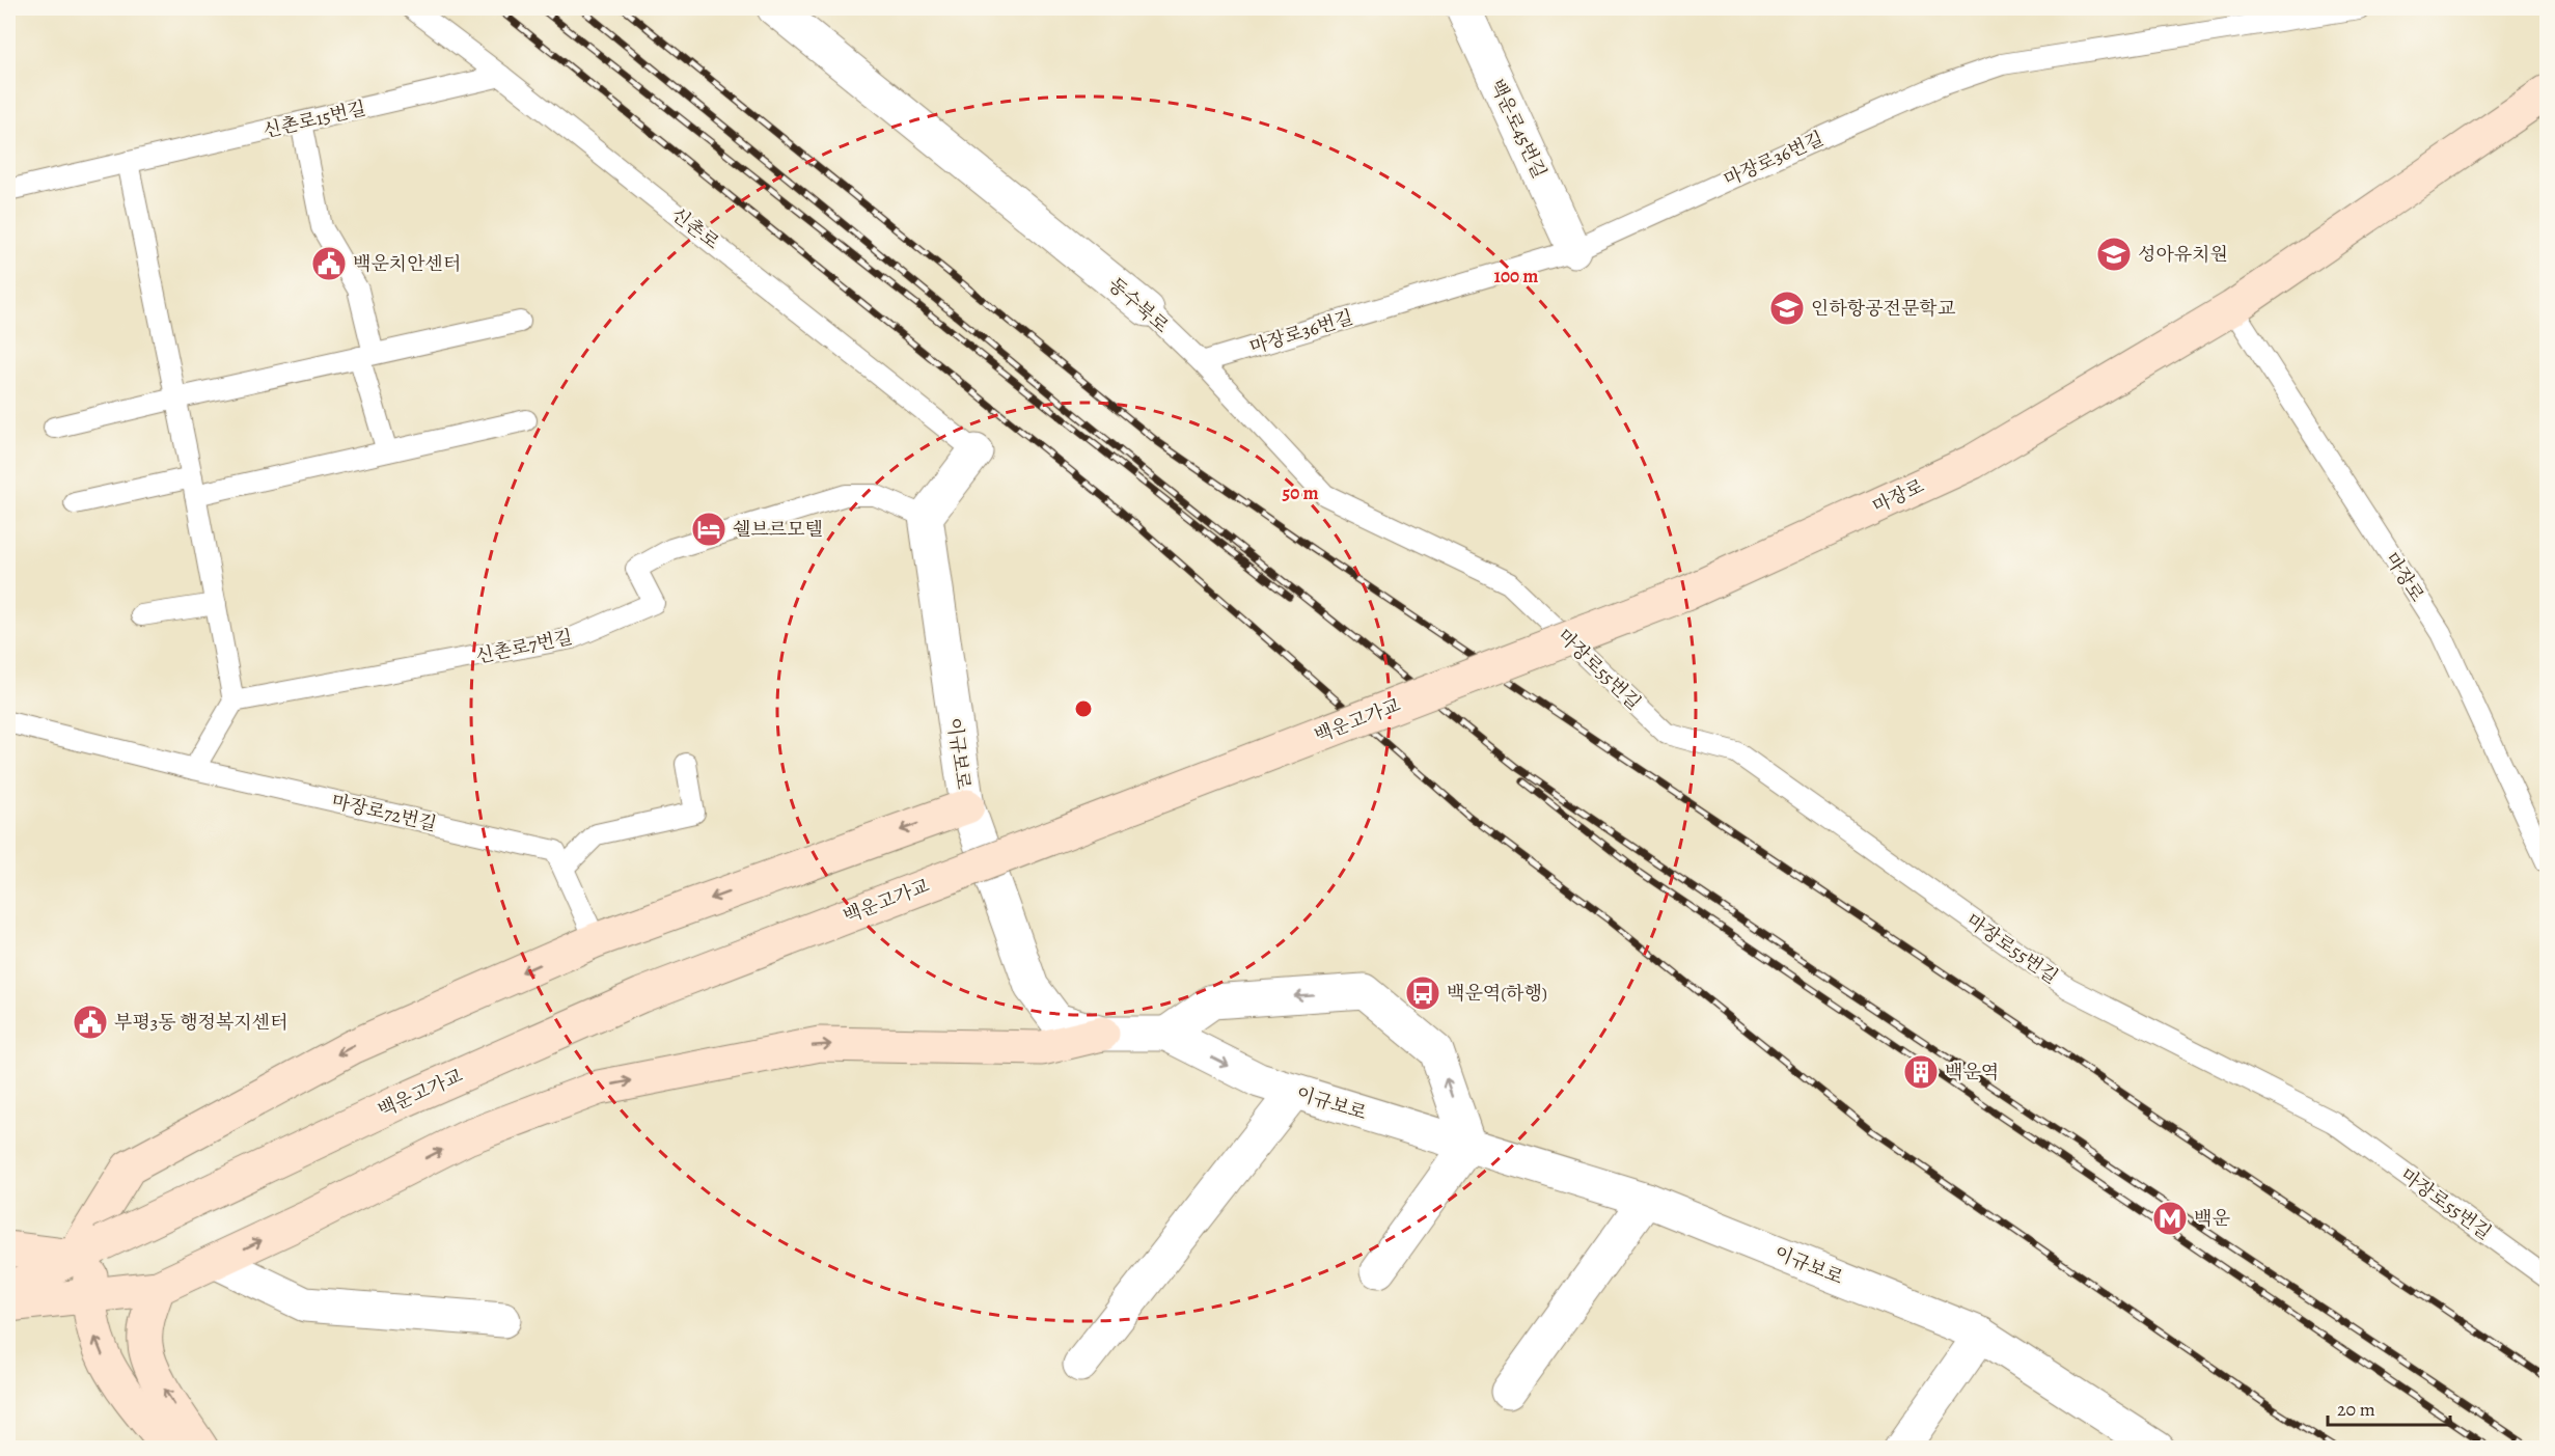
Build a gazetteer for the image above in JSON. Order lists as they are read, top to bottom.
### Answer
{
  "streets": {
    "main road": ["마장로", "백운고가교"],
    "street": ["백운로45번길", "동수북로", "이규보로"],
    "lane": [
      "신촌로15번길",
      "마장로36번길",
      "신촌로",
      "신촌로7번길",
      "마장로55번길",
      "마장로72번길"
    ]
  },
  "crossings": [
    ["신촌로15번길", "신촌로"],
    ["백운로45번길", "마장로36번길"],
    ["마장로36번길", "동수북로"],
    ["동수북로", "마장로55번길"],
    ["마장로", "백운고가교"],
    ["신촌로7번길", "이규보로"]
  ],
  "places": {
    "school or university": ["성아유치원", "인하항공전문학교"],
    "public building": ["백운치안센터", "부평3동 행정복지센터"],
    "hotel": ["쉘브르모텔"],
    "bus stop": ["백운역(하행)"],
    "building": ["백운역"],
    "metro station": ["백운"]
  },
  "scale_bar": "20 m",
  "rings": ["100 m", "50 m"]
}
